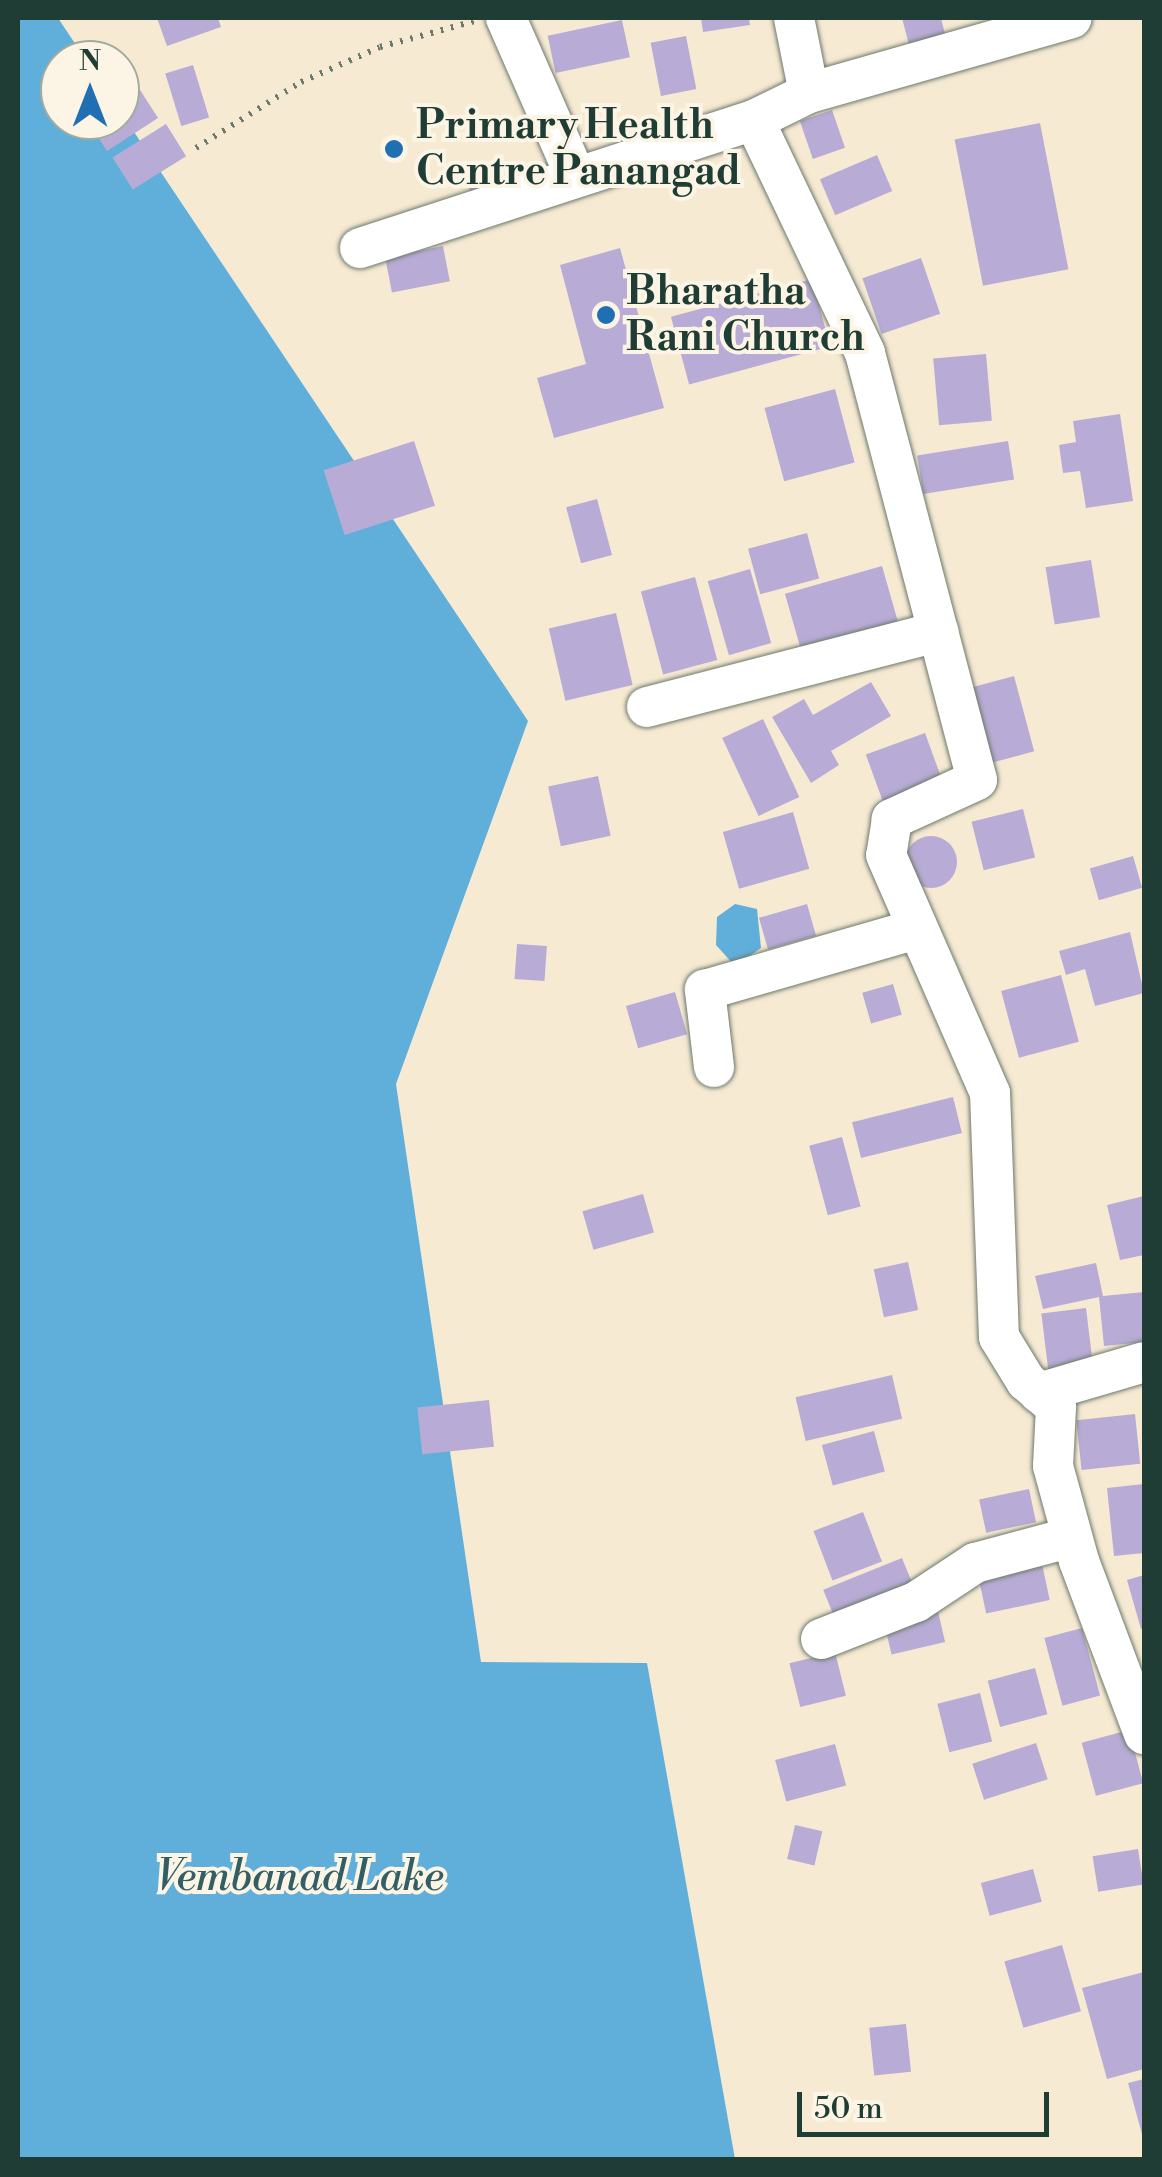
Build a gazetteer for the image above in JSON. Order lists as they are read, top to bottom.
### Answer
{
  "water": ["Vembanad Lake"],
  "places": ["Primary Health Centre Panangad", "Bharatha Rani Church"],
  "scale_bar": "50 m",
  "north": "top"
}
